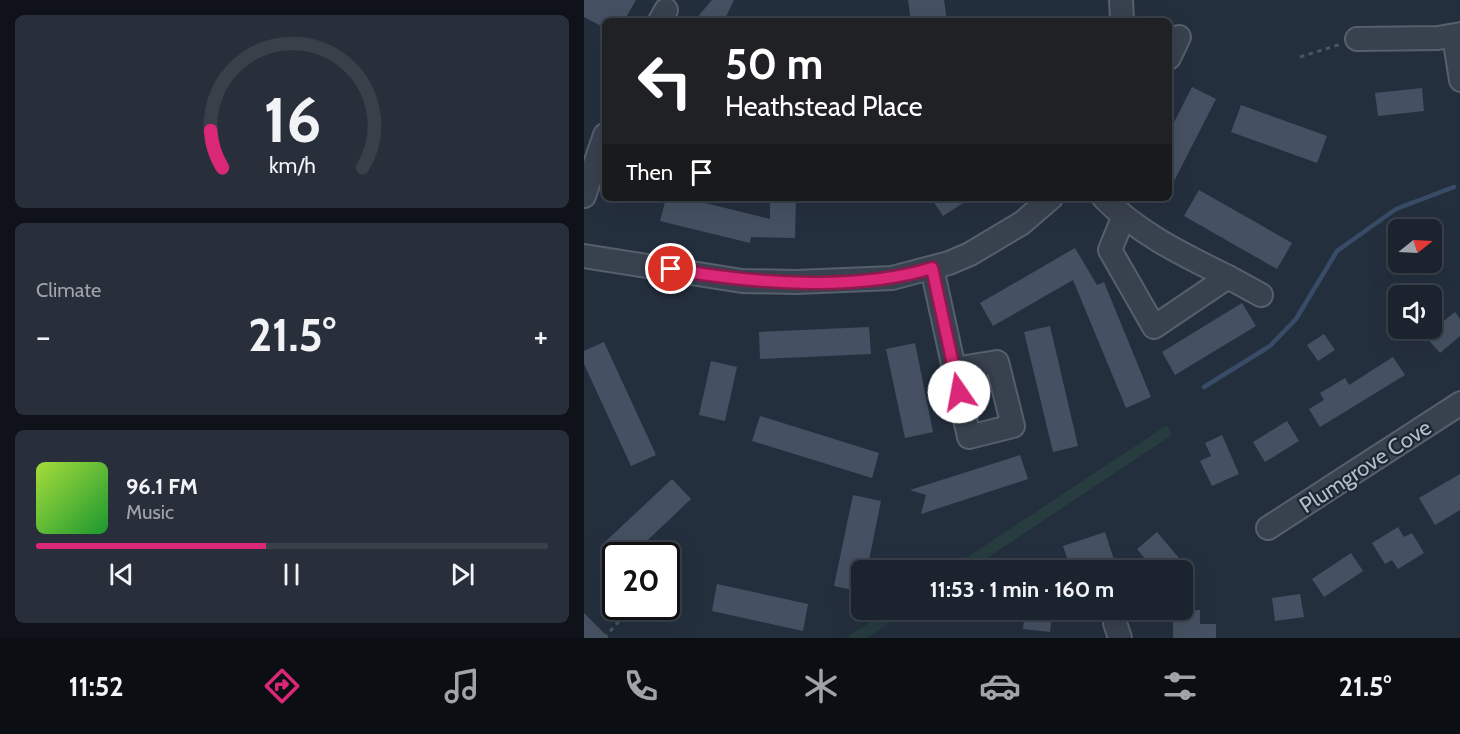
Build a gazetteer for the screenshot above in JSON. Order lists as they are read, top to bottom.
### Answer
{
  "streets": {
    "street": ["Plumgrove Cove"]
  },
  "north": "right",
  "page": {
    "turn": ["50 m", "Heathstead Place"],
    "then": "Then",
    "tile": "Climate",
    "heat": ["−", "21.5°", "+"],
    "song": ["96.1 FM", "Music"],
    "limit": "20",
    "trip": "11:53 · 1 min · 160 m",
    "tabs": ["11:52", "21.5°"],
    "gauge": ["16", "km/h"]
  }
}
